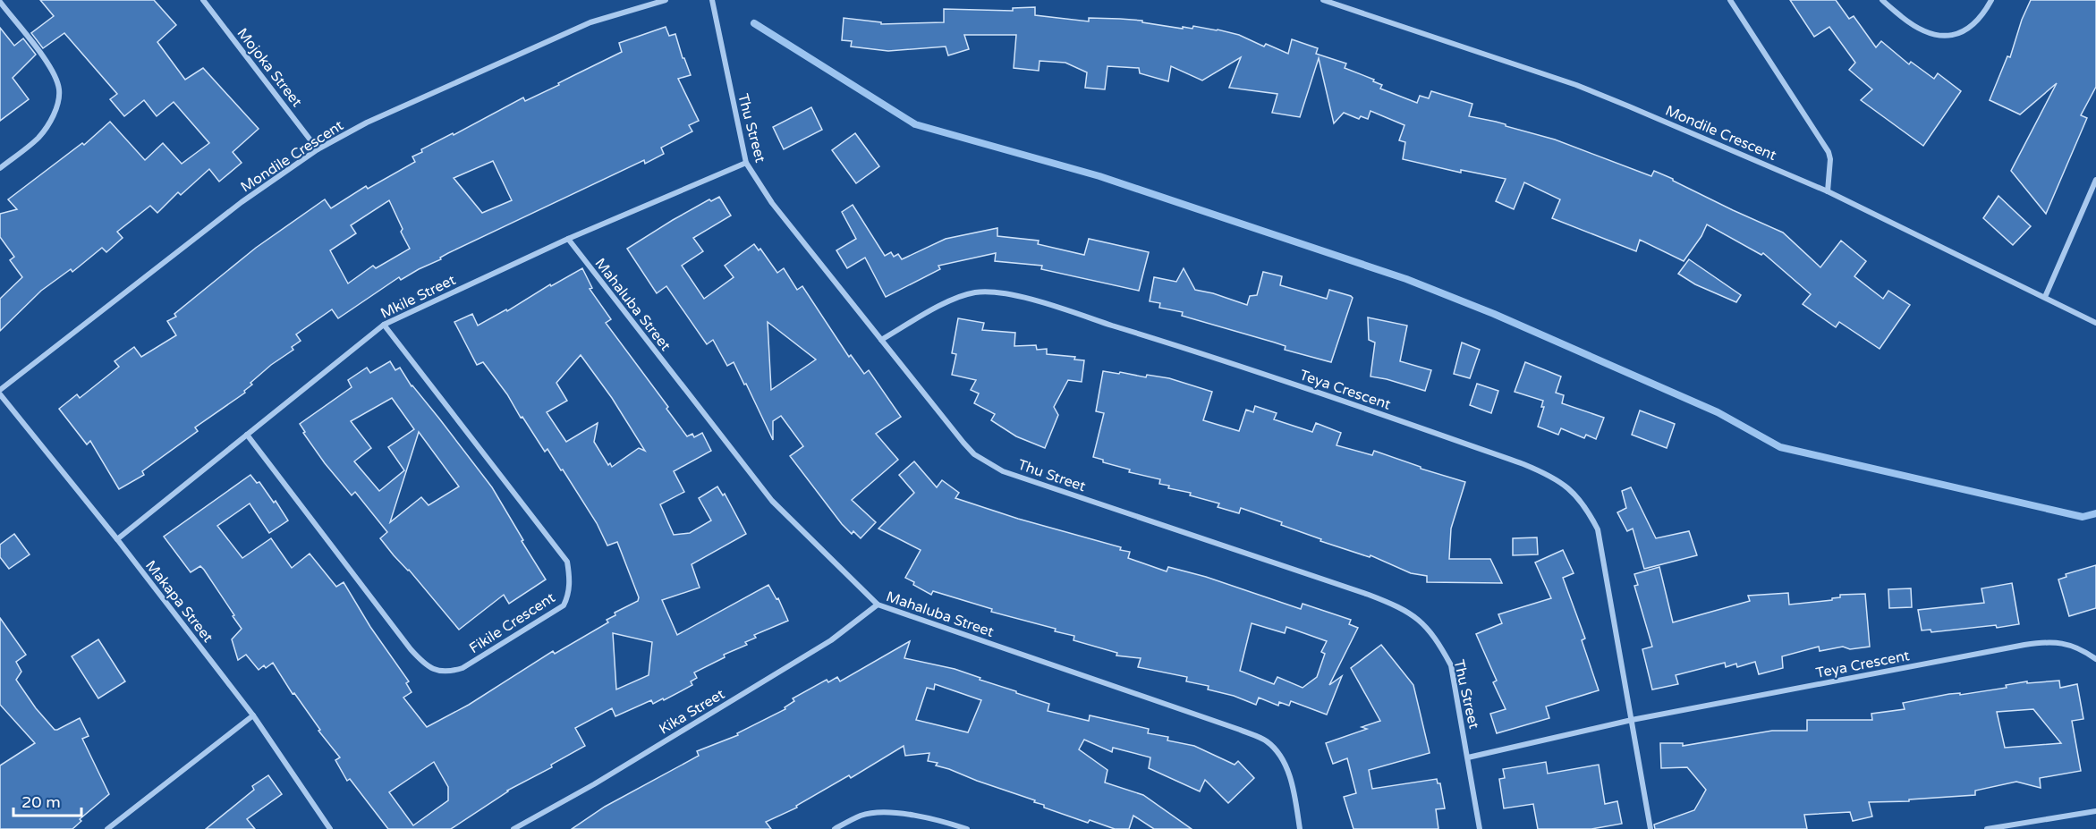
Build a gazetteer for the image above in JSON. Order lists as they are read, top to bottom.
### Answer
{
  "streets": {
    "street": [
      "Mojoka Street",
      "Thu Street",
      "Mondile Crescent",
      "Mkile Street",
      "Mahaluba Street",
      "Teya Crescent",
      "Makapa Street",
      "Fikile Crescent",
      "Kika Street"
    ]
  },
  "crossings": [
    ["Mojoka Street", "Mondile Crescent"],
    ["Thu Street", "Mkile Street"],
    ["Thu Street", "Teya Crescent"],
    ["Mkile Street", "Mahaluba Street"],
    ["Mkile Street", "Makapa Street"],
    ["Mkile Street", "Fikile Crescent"],
    ["Mahaluba Street", "Kika Street"]
  ],
  "scale_bar": "20 m"
}
